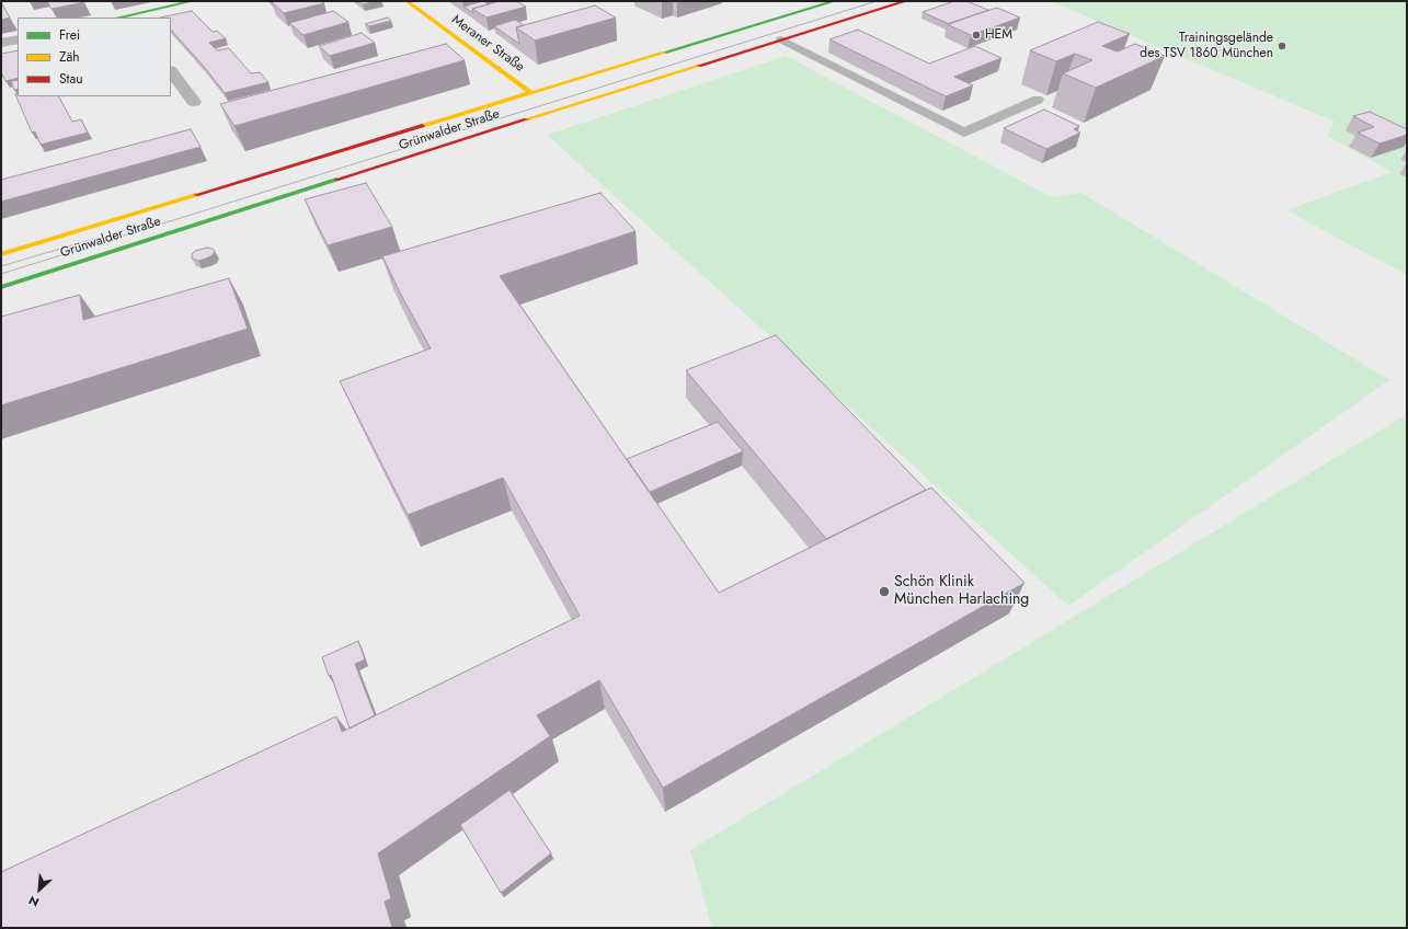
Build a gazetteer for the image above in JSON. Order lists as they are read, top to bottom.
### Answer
{
  "streets": {
    "main road": ["Meraner Straße", "Grünwalder Straße"]
  },
  "crossings": [
    ["Meraner Straße", "Grünwalder Straße"]
  ],
  "places": ["HEM", "Trainingsgelände des TSV 1860 München", "Schön Klinik München Harlaching"],
  "legend": ["Frei", "Zäh", "Stau"],
  "north": "bottom left"
}
